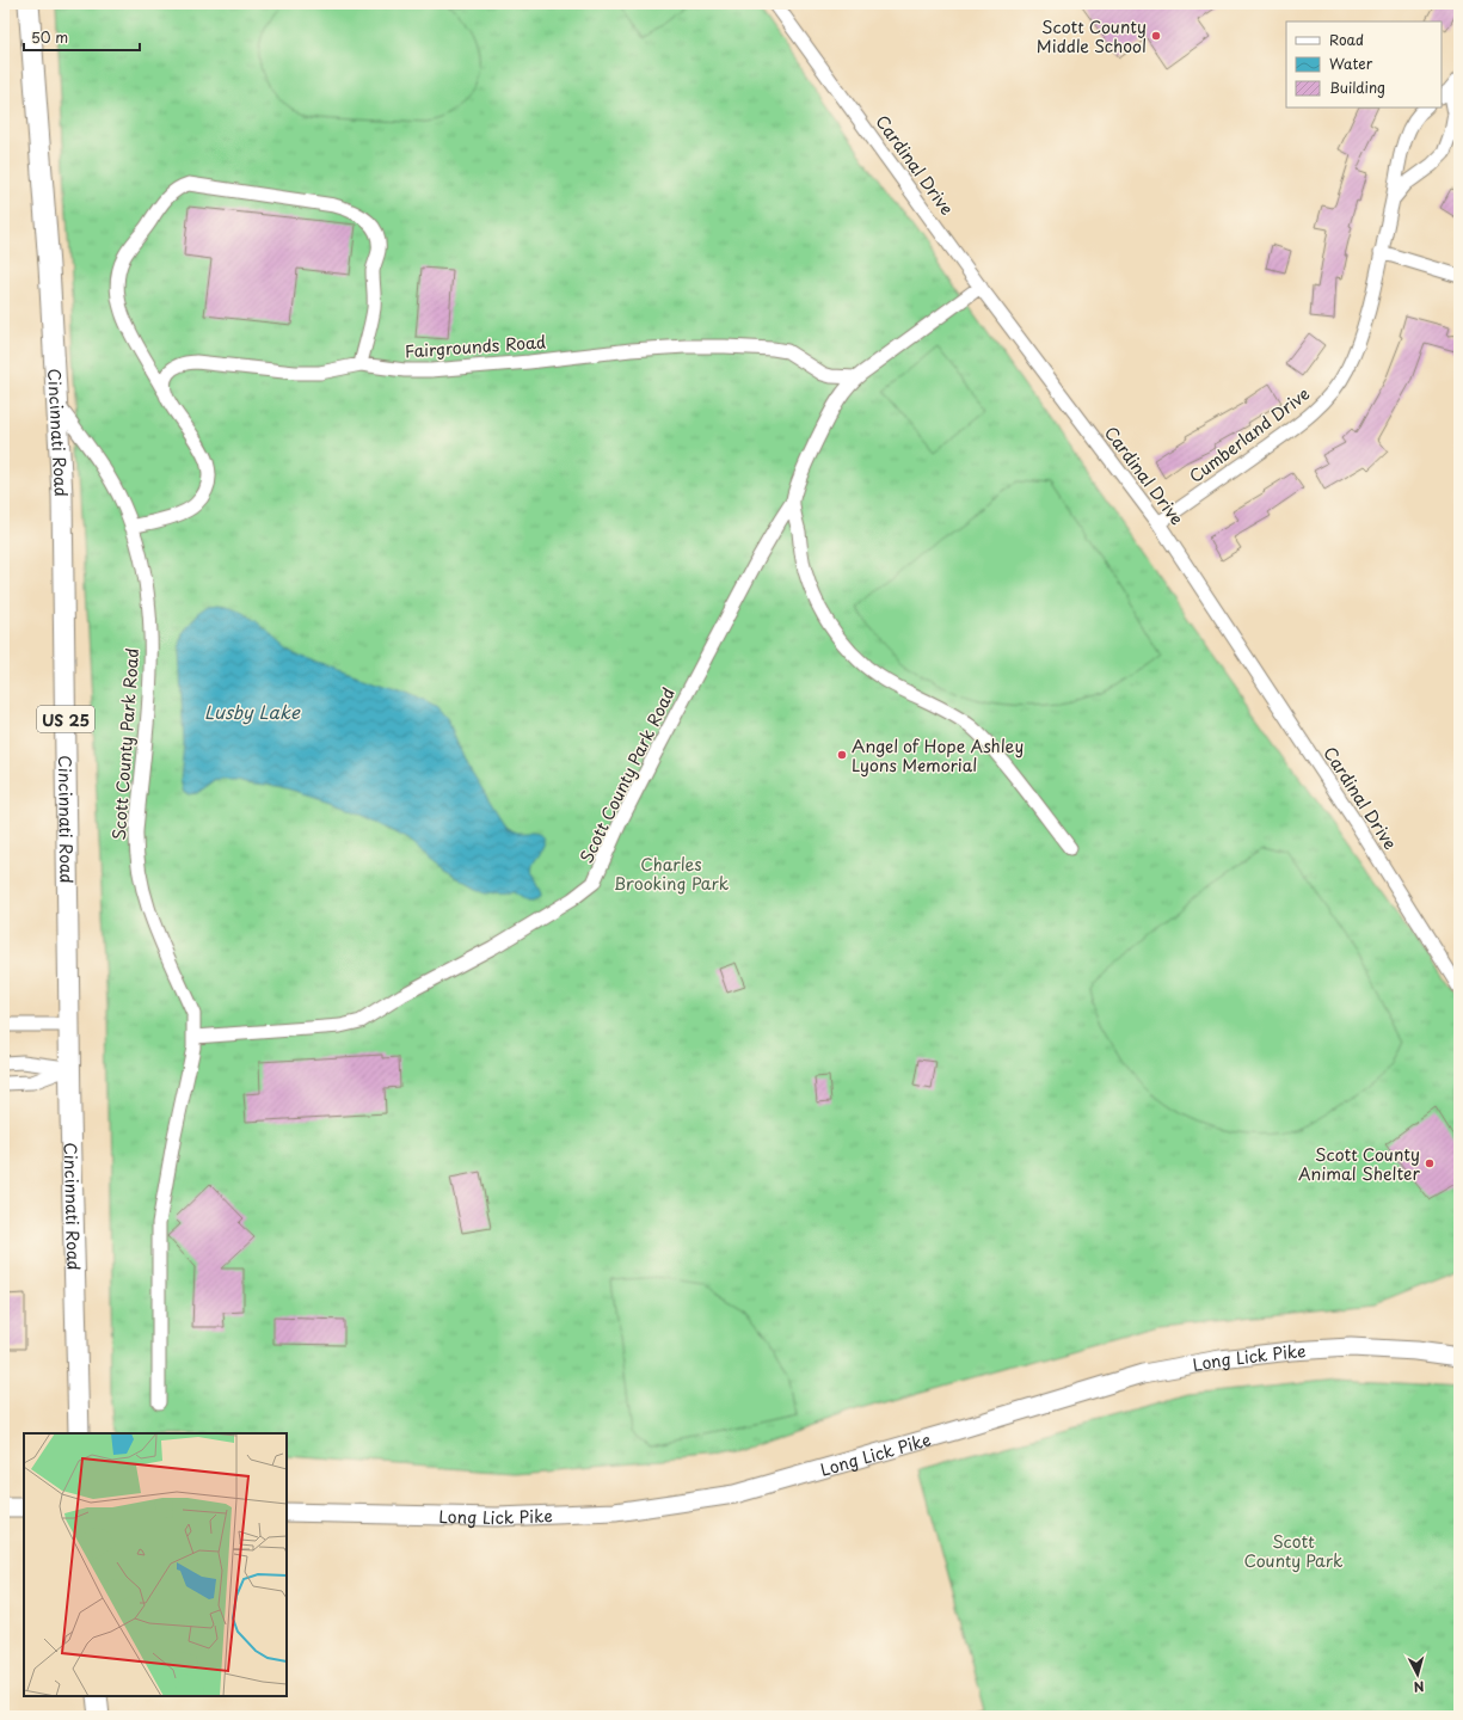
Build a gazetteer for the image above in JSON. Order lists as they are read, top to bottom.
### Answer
{
  "streets": {
    "main road": ["Cincinnati Road", "US 25", "Long Lick Pike"],
    "street": [
      "Cardinal Drive",
      "Fairgrounds Road",
      "Cumberland Drive",
      "Scott County Park Road"
    ]
  },
  "crossings": [
    ["Cardinal Drive", "Cumberland Drive"],
    ["Cincinnati Road", "Scott County Park Road"]
  ],
  "water": ["Lusby Lake"],
  "parks": ["Charles Brooking Park", "Scott County Park"],
  "places": ["Scott County Middle School", "Angel of Hope Ashley Lyons Memorial", "Scott County Animal Shelter"],
  "legend": ["Road", "Water", "Building"],
  "scale_bar": "50 m",
  "north": "bottom"
}
